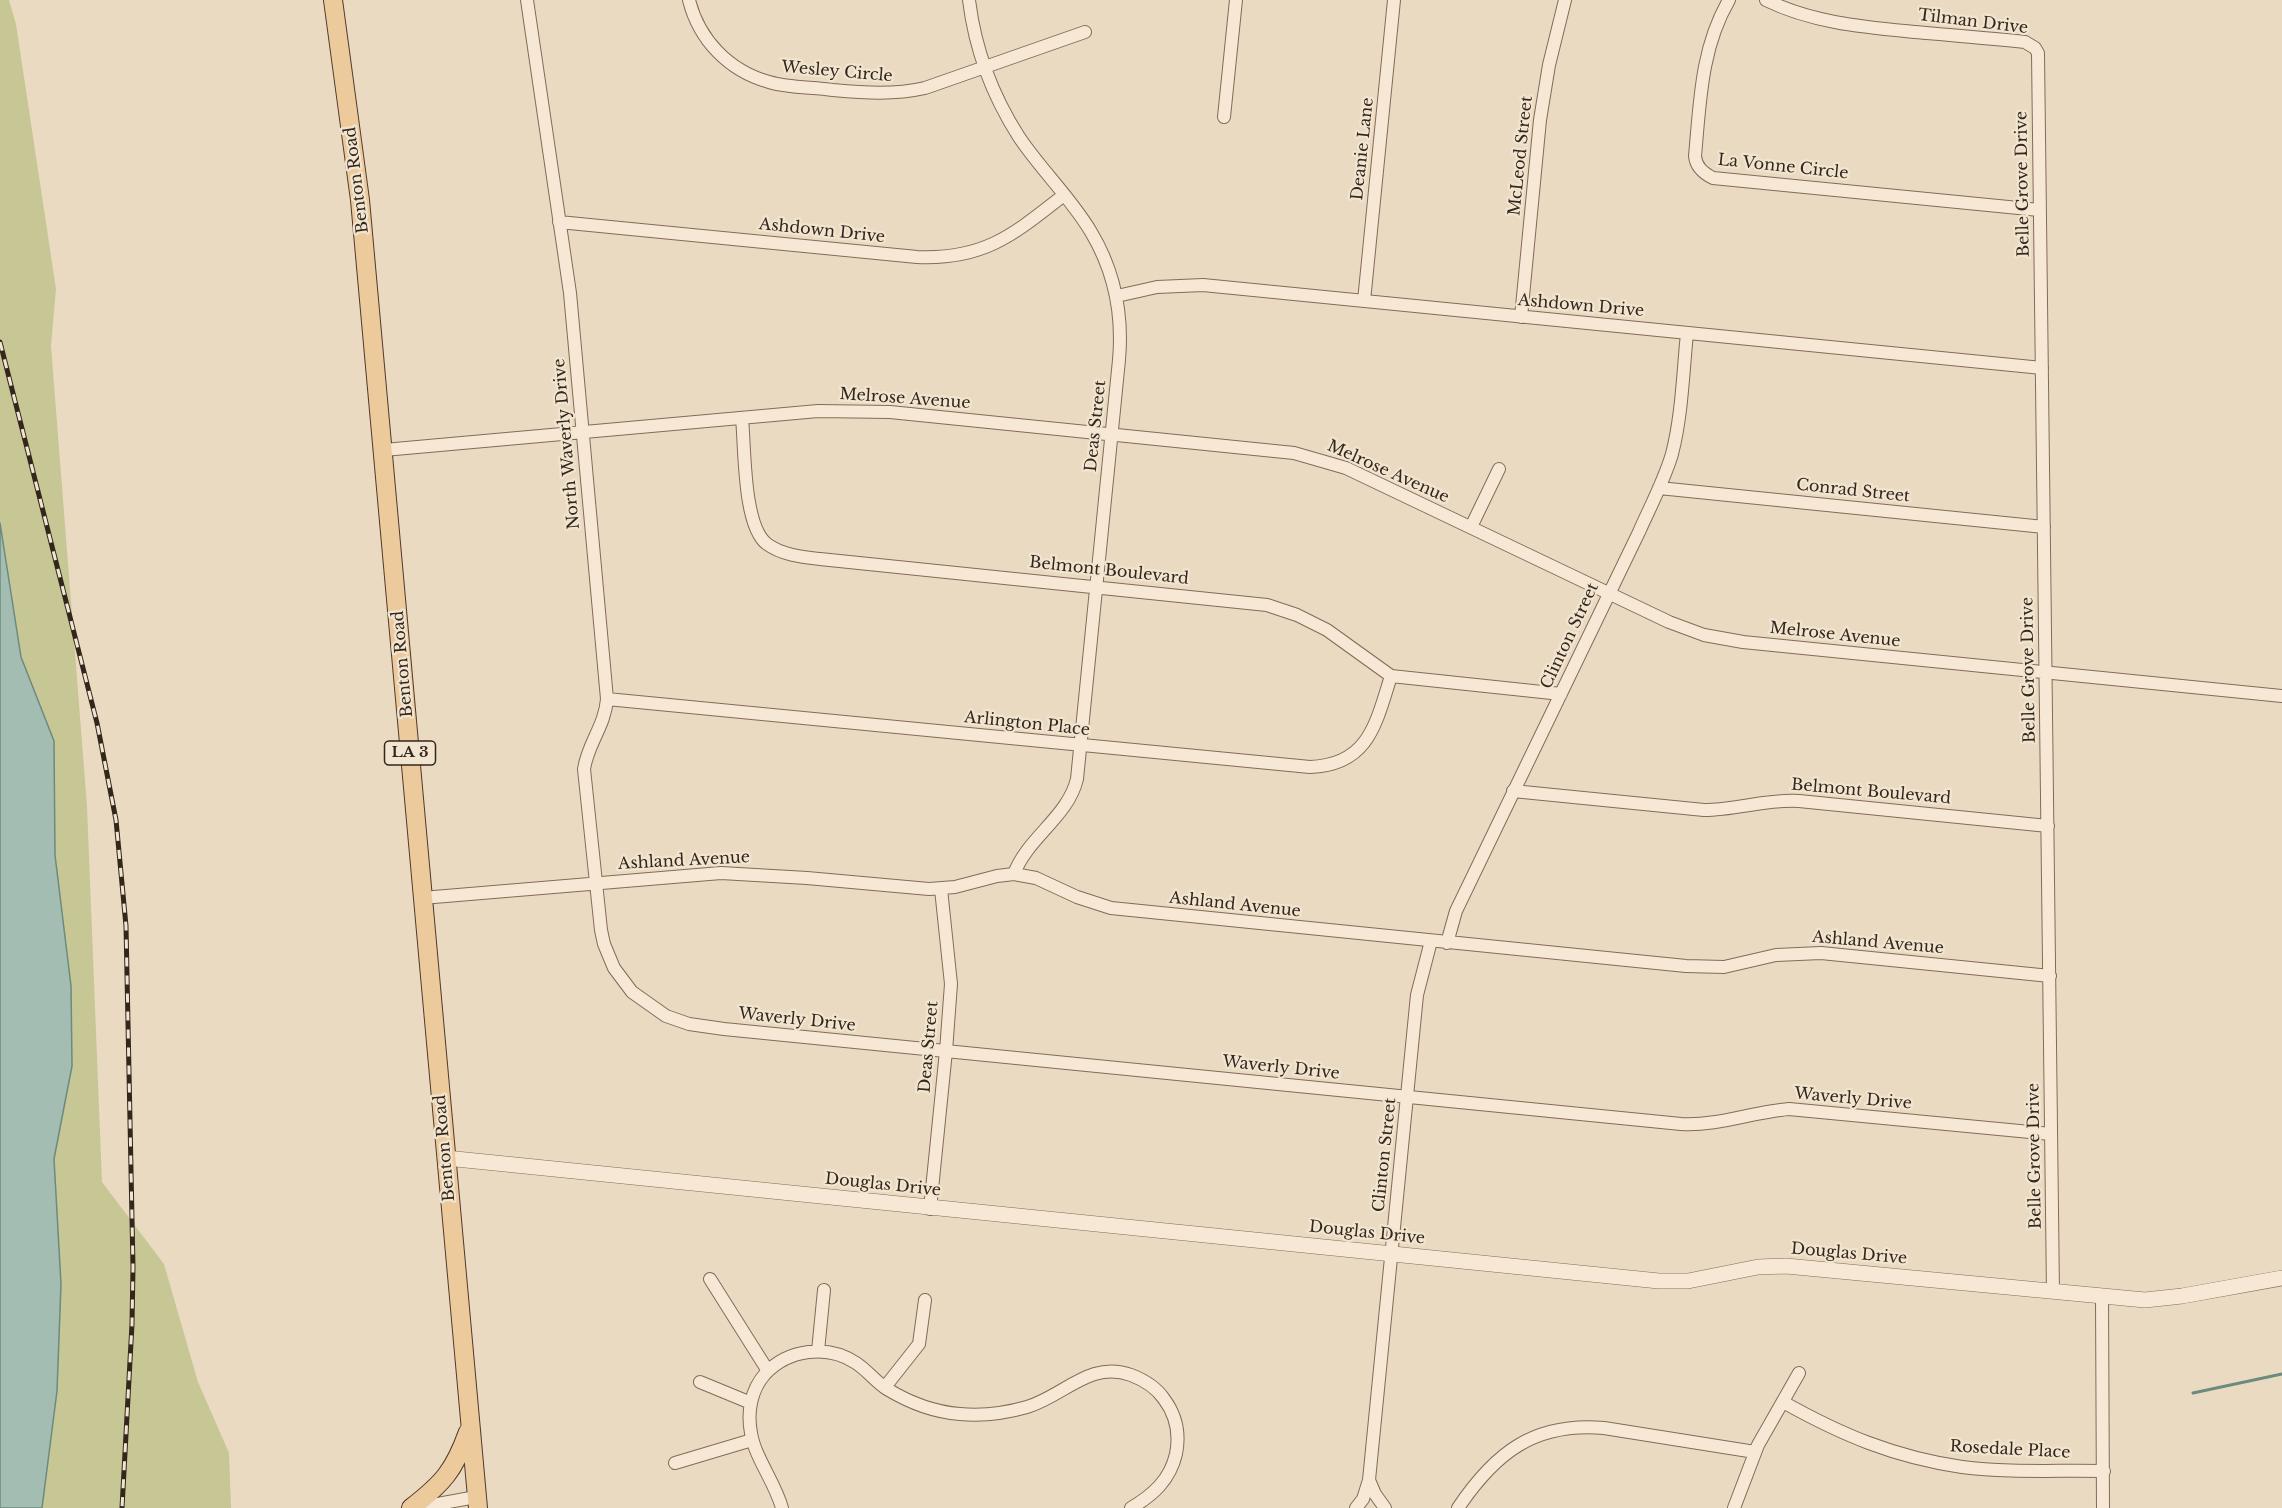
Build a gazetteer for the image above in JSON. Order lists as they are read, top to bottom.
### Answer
{
  "streets": {
    "main road": ["Benton Road", "LA 3"],
    "street": [
      "Tilman Drive",
      "Wesley Circle",
      "Deanie Lane",
      "McLeod Street",
      "La Vonne Circle",
      "Belle Grove Drive",
      "Ashdown Drive",
      "Melrose Avenue",
      "Deas Street",
      "North Waverly Drive",
      "Conrad Street",
      "Belmont Boulevard",
      "Clinton Street",
      "Arlington Place",
      "Ashland Avenue",
      "Waverly Drive",
      "Douglas Drive",
      "Rosedale Place"
    ]
  },
  "crossings": [
    ["Tilman Drive", "Belle Grove Drive"],
    ["Wesley Circle", "Deas Street"],
    ["Deanie Lane", "Ashdown Drive"],
    ["McLeod Street", "Ashdown Drive"],
    ["La Vonne Circle", "Belle Grove Drive"],
    ["Benton Road", "Melrose Avenue"],
    ["Benton Road", "Ashland Avenue"],
    ["Benton Road", "Douglas Drive"],
    ["Belle Grove Drive", "Ashdown Drive"],
    ["Belle Grove Drive", "Melrose Avenue"],
    ["Belle Grove Drive", "Conrad Street"],
    ["Belle Grove Drive", "Belmont Boulevard"],
    ["Belle Grove Drive", "Ashland Avenue"],
    ["Belle Grove Drive", "Waverly Drive"],
    ["Belle Grove Drive", "Douglas Drive"],
    ["Ashdown Drive", "Deas Street"],
    ["Ashdown Drive", "North Waverly Drive"],
    ["Ashdown Drive", "Clinton Street"],
    ["Melrose Avenue", "Deas Street"],
    ["Melrose Avenue", "North Waverly Drive"],
    ["Melrose Avenue", "Belmont Boulevard"],
    ["Melrose Avenue", "Clinton Street"],
    ["Deas Street", "Belmont Boulevard"],
    ["Deas Street", "Arlington Place"],
    ["Deas Street", "Ashland Avenue"],
    ["Deas Street", "Waverly Drive"],
    ["Deas Street", "Douglas Drive"],
    ["North Waverly Drive", "Arlington Place"],
    ["North Waverly Drive", "Ashland Avenue"],
    ["North Waverly Drive", "Waverly Drive"],
    ["Conrad Street", "Clinton Street"],
    ["Belmont Boulevard", "Clinton Street"],
    ["Belmont Boulevard", "Arlington Place"],
    ["Clinton Street", "Ashland Avenue"],
    ["Clinton Street", "Waverly Drive"],
    ["Clinton Street", "Douglas Drive"],
    ["Ashland Avenue", "Waverly Drive"]
  ]
}
